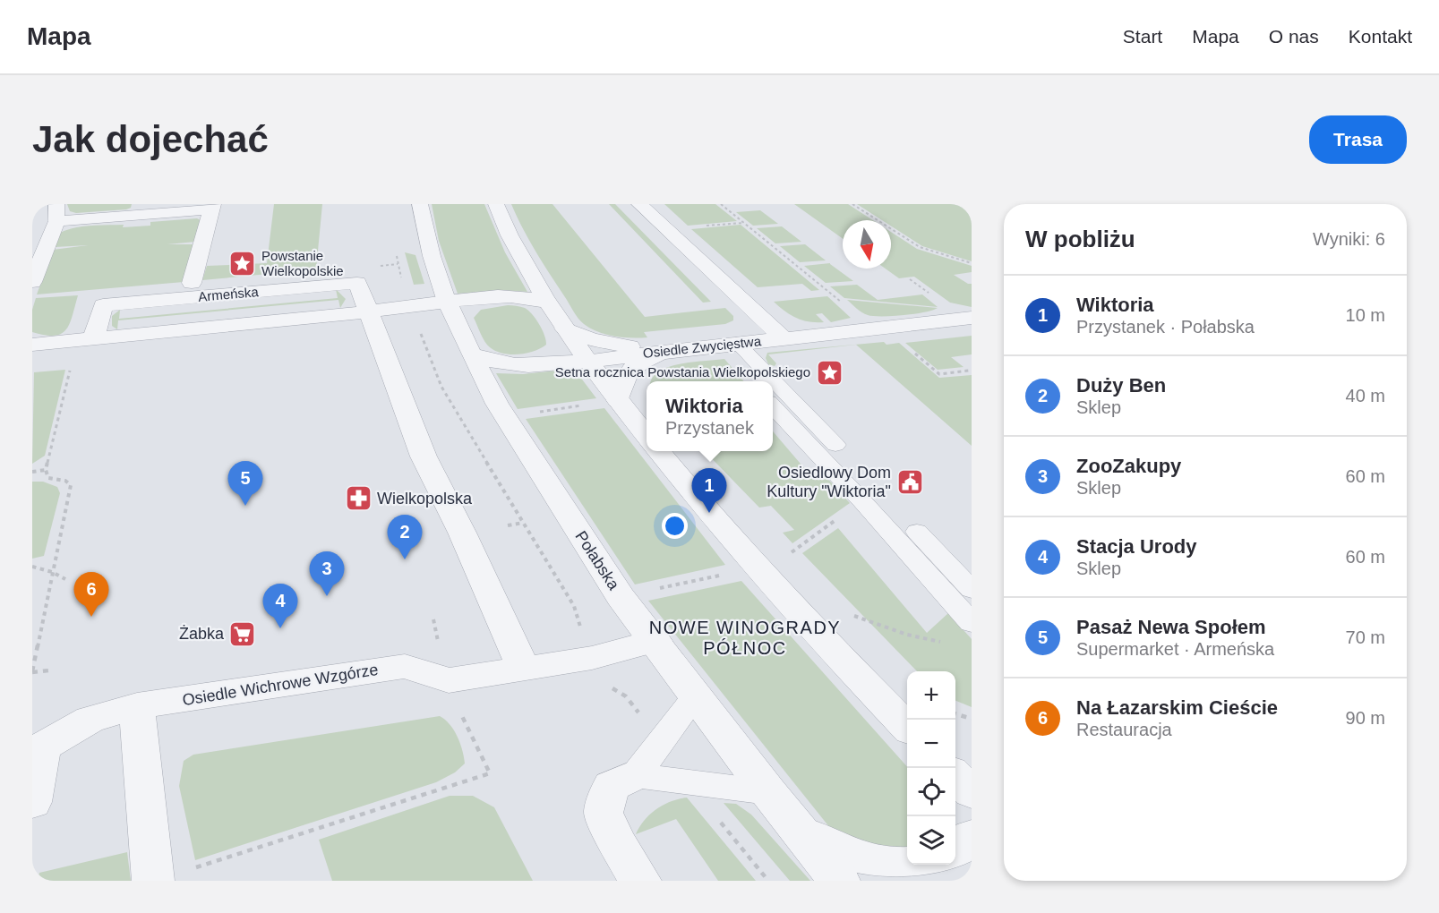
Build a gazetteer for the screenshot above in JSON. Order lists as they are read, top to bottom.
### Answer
{
  "streets": {
    "street": [
      "Armeńska",
      "Osiedle Zwycięstwa",
      "Połabska",
      "Osiedle Wichrowe Wzgórze"
    ]
  },
  "crossings": [
    ["Armeńska", "Połabska"],
    ["Osiedle Zwycięstwa", "Połabska"],
    ["Połabska", "Osiedle Wichrowe Wzgórze"]
  ],
  "districts": ["NOWE WINOGRADY PÓŁNOC"],
  "places": {
    "place": ["Powstanie Wielkopolskie", "Setna rocznica Powstania Wielkopolskiego"],
    "public building": ["Osiedlowy Dom Kultury \"Wiktoria\""],
    "pharmacy": ["Wielkopolska"],
    "supermarket": ["Żabka"]
  },
  "north": "bottom",
  "page": {
    "header": "Mapa",
    "nav": [
      "Start",
      "Mapa",
      "O nas",
      "Kontakt"
    ],
    "buttons": "Trasa",
    "title": "Jak dojechać",
    "heading": ["W pobliżu", "Wyniki: 6"],
    "list": [
      {
        "mark": "1",
        "name": "Wiktoria",
        "note": "Przystanek · Połabska",
        "value": "10 m"
      },
      {
        "mark": "2",
        "name": "Duży Ben",
        "note": "Sklep",
        "value": "40 m"
      },
      {
        "mark": "3",
        "name": "ZooZakupy",
        "note": "Sklep",
        "value": "60 m"
      },
      {
        "mark": "4",
        "name": "Stacja Urody",
        "note": "Sklep",
        "value": "60 m"
      },
      {
        "mark": "5",
        "name": "Pasaż Newa Społem",
        "note": "Supermarket · Armeńska",
        "value": "70 m"
      },
      {
        "mark": "6",
        "name": "Na Łazarskim Cieście",
        "note": "Restauracja",
        "value": "90 m"
      }
    ],
    "popup": ["Wiktoria", "Przystanek"],
    "pins": [
      "5",
      "1",
      "2",
      "3",
      "6",
      "4"
    ],
    "map_buttons": ["+", "−"]
  }
}
